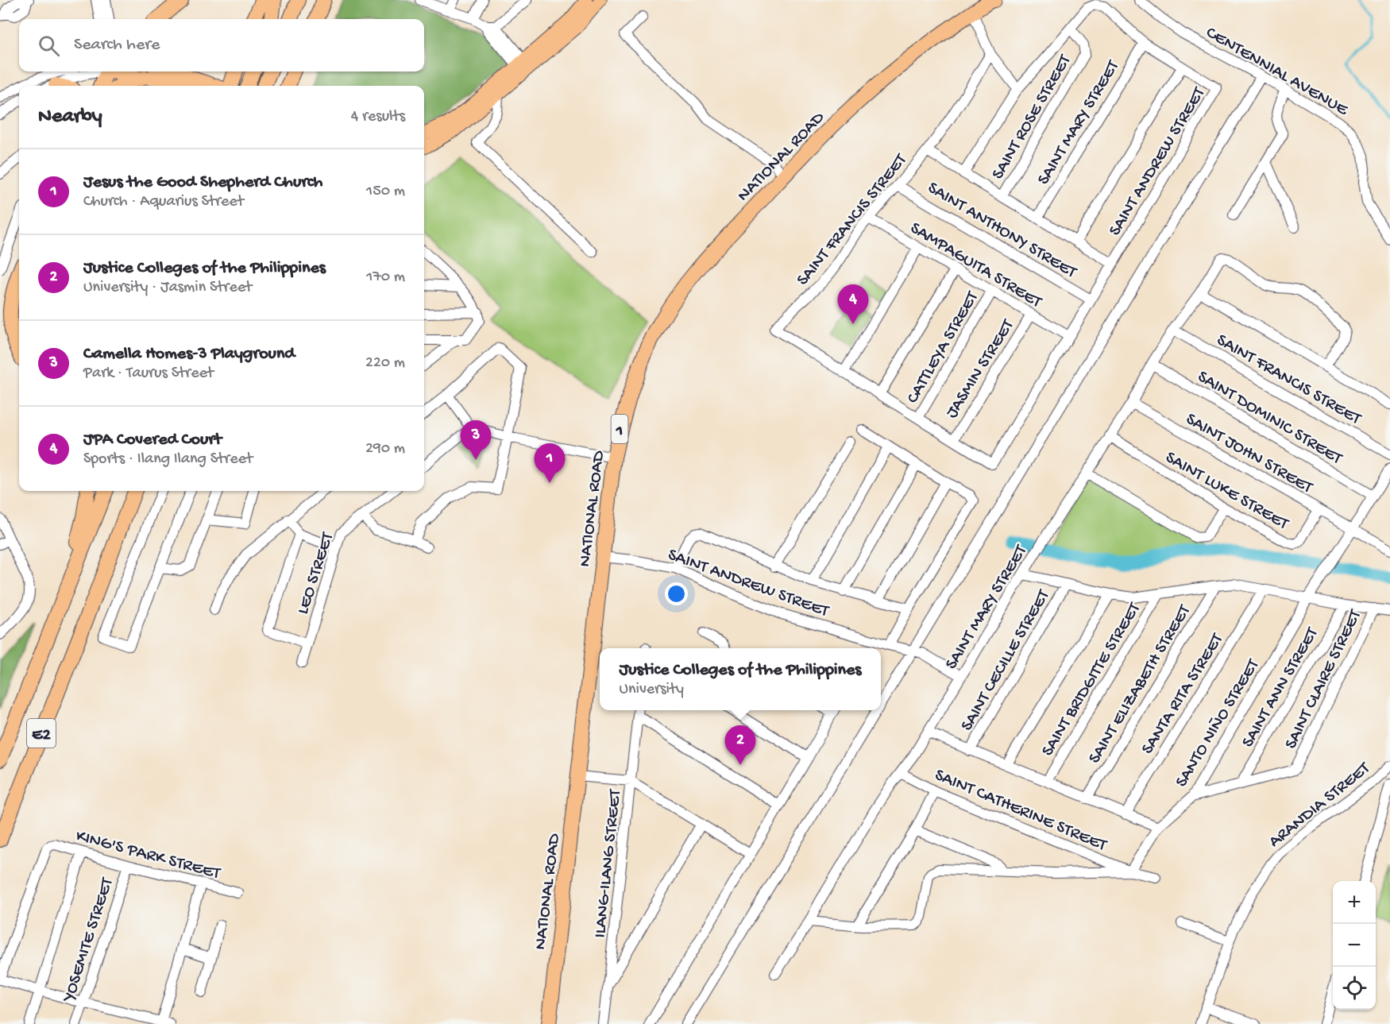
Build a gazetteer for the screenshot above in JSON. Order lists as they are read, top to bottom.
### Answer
{
  "streets": {
    "highway": ["NATIONAL ROAD", "1", "E2"],
    "street": [
      "CENTENNIAL AVENUE",
      "SAINT ROSE STREET",
      "SAINT MARY STREET",
      "SAINT ANDREW STREET",
      "SAINT FRANCIS STREET",
      "SAINT ANTHONY STREET",
      "SAMPAGUITA STREET",
      "CATTLEYA STREET",
      "JASMIN STREET",
      "SAINT DOMINIC STREET",
      "SAINT JOHN STREET",
      "SAINT LUKE STREET",
      "LEO STREET",
      "SAINT CECILLE STREET",
      "SAINT BRIDGITTE STREET",
      "SAINT CLAIRE STREET",
      "SAINT ELIZABETH STREET",
      "SAINT ANN STREET",
      "SANTA RITA STREET",
      "SANTO NIÑO STREET",
      "ARANDIA STREET",
      "SAINT CATHERINE STREET",
      "KING'S PARK STREET",
      "ILANG-ILANG STREET",
      "YOSEMITE STREET"
    ]
  },
  "crossings": [
    ["SAINT ROSE STREET", "SAINT ANDREW STREET"],
    ["SAINT MARY STREET", "SAINT ANDREW STREET"],
    ["SAINT MARY STREET", "SAINT FRANCIS STREET"],
    ["SAINT MARY STREET", "SAINT DOMINIC STREET"],
    ["SAINT MARY STREET", "SAINT JOHN STREET"],
    ["SAINT MARY STREET", "SAINT LUKE STREET"],
    ["SAINT MARY STREET", "SAINT CATHERINE STREET"],
    ["NATIONAL ROAD", "SAINT ANDREW STREET"],
    ["SAINT ANDREW STREET", "SAINT FRANCIS STREET"],
    ["SAINT ANDREW STREET", "SAINT ANTHONY STREET"],
    ["SAINT ANDREW STREET", "SAMPAGUITA STREET"],
    ["SAINT FRANCIS STREET", "SAINT ANTHONY STREET"],
    ["SAINT FRANCIS STREET", "SAMPAGUITA STREET"],
    ["SAINT FRANCIS STREET", "CATTLEYA STREET"],
    ["SAINT FRANCIS STREET", "JASMIN STREET"],
    ["SAMPAGUITA STREET", "CATTLEYA STREET"],
    ["SAMPAGUITA STREET", "JASMIN STREET"],
    ["SAINT DOMINIC STREET", "SANTO NIÑO STREET"],
    ["SAINT JOHN STREET", "SAINT LUKE STREET"],
    ["SAINT JOHN STREET", "SANTO NIÑO STREET"],
    ["SAINT CLAIRE STREET", "SAINT ANN STREET"],
    ["SAINT CLAIRE STREET", "SANTO NIÑO STREET"],
    ["SANTO NIÑO STREET", "SAINT CATHERINE STREET"],
    ["KING'S PARK STREET", "YOSEMITE STREET"]
  ],
  "page": {
    "search": "Search here",
    "heading": ["Nearby", "4 results"],
    "list": [
      {
        "mark": "1",
        "name": "Jesus the Good Shepherd Church",
        "note": "Church · Aquarius Street",
        "value": "150 m"
      },
      {
        "mark": "2",
        "name": "Justice Colleges of the Philippines",
        "note": "University · Jasmin Street",
        "value": "170 m"
      },
      {
        "mark": "3",
        "name": "Camella Homes-3 Playground",
        "note": "Park · Taurus Street",
        "value": "220 m"
      },
      {
        "mark": "4",
        "name": "JPA Covered Court",
        "note": "Sports · Ilang Ilang Street",
        "value": "290 m"
      }
    ],
    "pins": [
      "4",
      "3",
      "1",
      "2"
    ],
    "popup": ["Justice Colleges of the Philippines", "University"],
    "map_buttons": ["+", "−"]
  }
}
